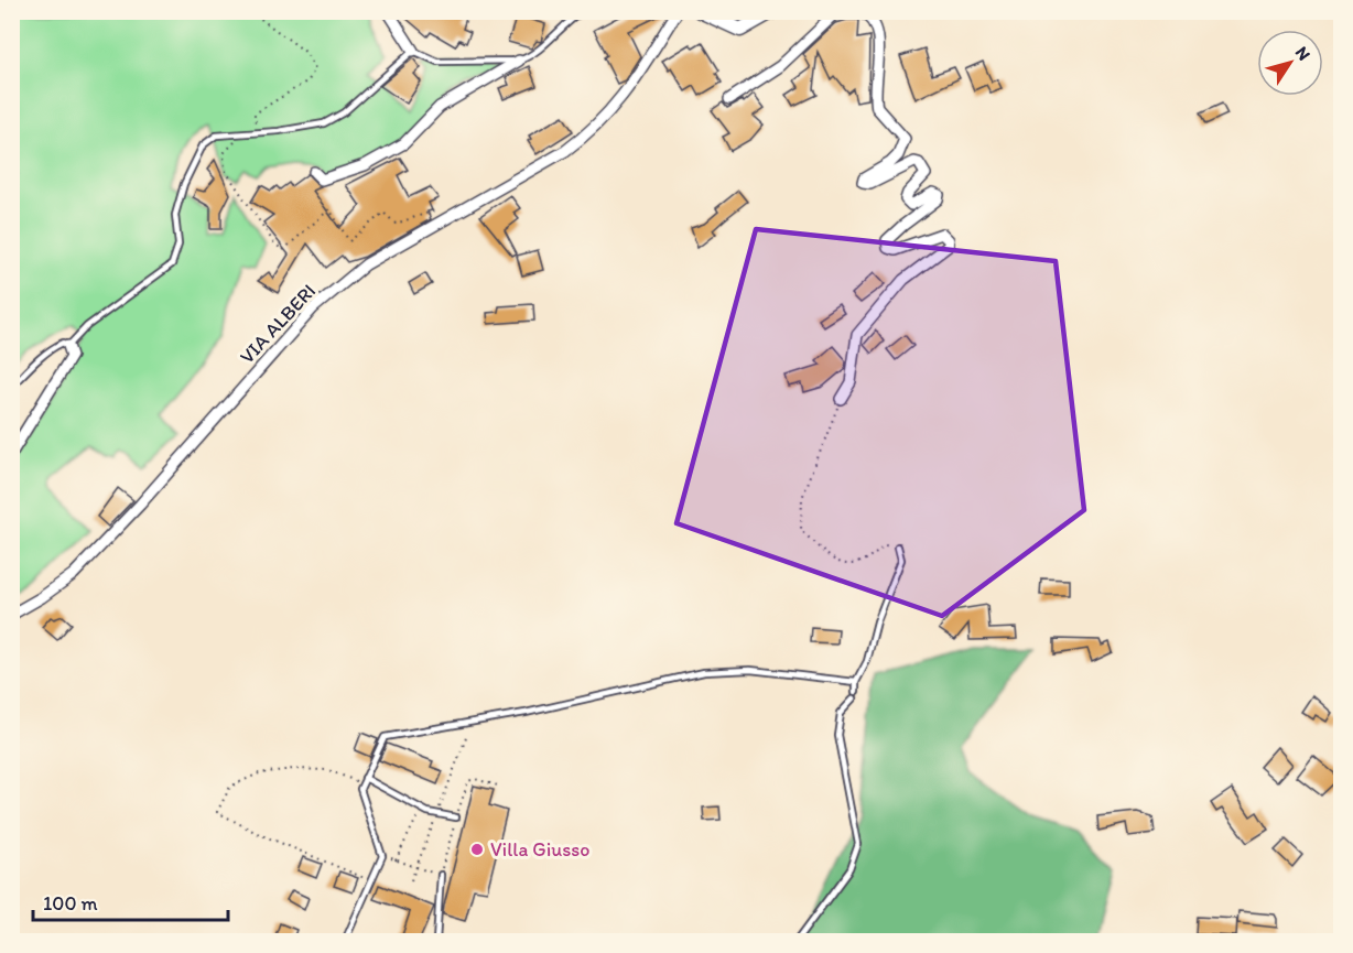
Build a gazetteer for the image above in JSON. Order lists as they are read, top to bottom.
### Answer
{
  "streets": {
    "street": ["VIA ALBERI"]
  },
  "places": ["Villa Giusso"],
  "scale_bar": "100 m",
  "north": "top right"
}
